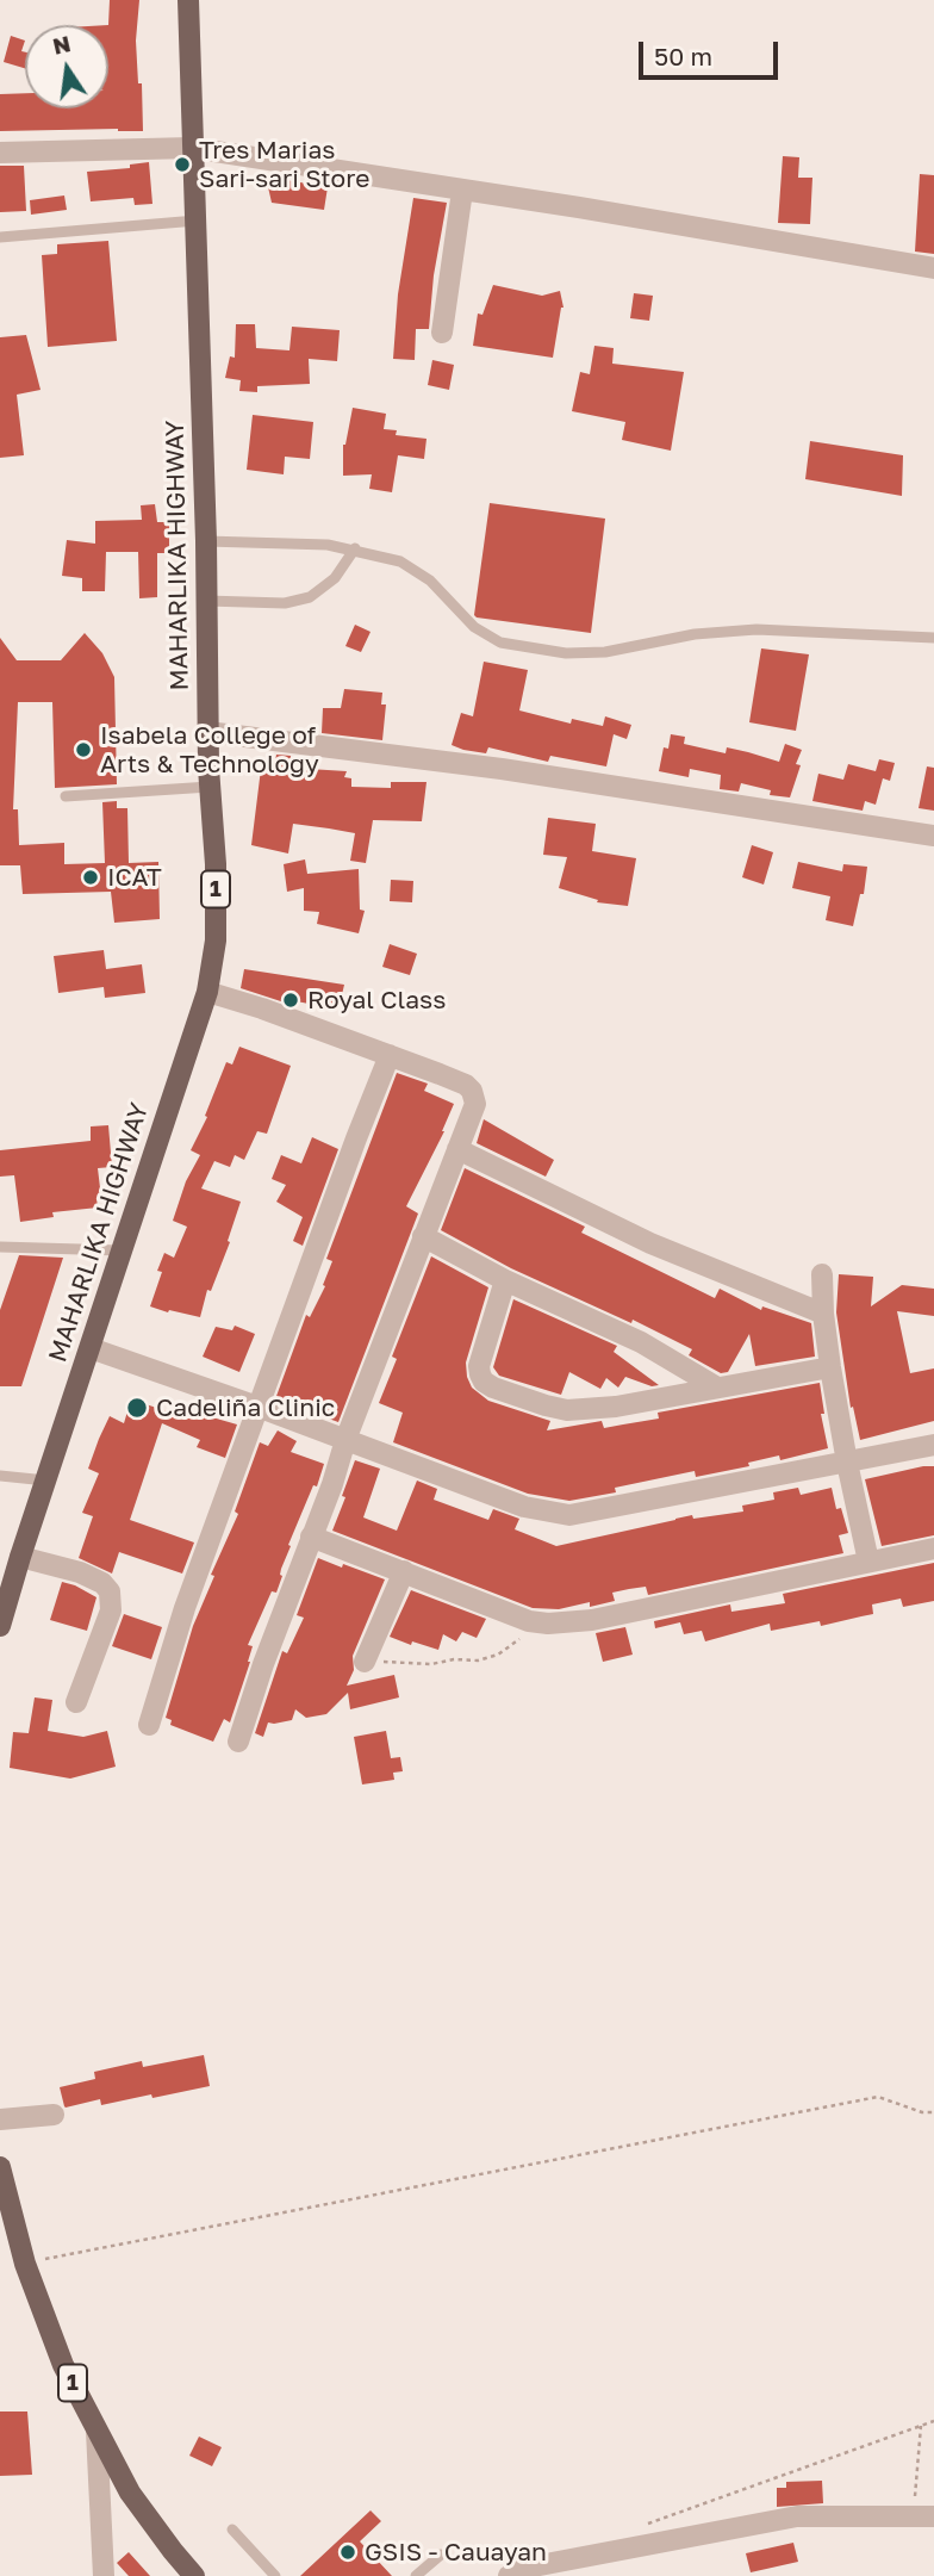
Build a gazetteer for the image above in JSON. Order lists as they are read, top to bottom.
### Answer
{
  "streets": {
    "main road": ["MAHARLIKA HIGHWAY", "1"]
  },
  "places": [
    "Tres Marias Sari-sari Store",
    "Isabela College of Arts & Technology",
    "ICAT",
    "Royal Class",
    "Cadeliña Clinic",
    "GSIS - Cauayan"
  ],
  "scale_bar": "50 m",
  "north": "top"
}
